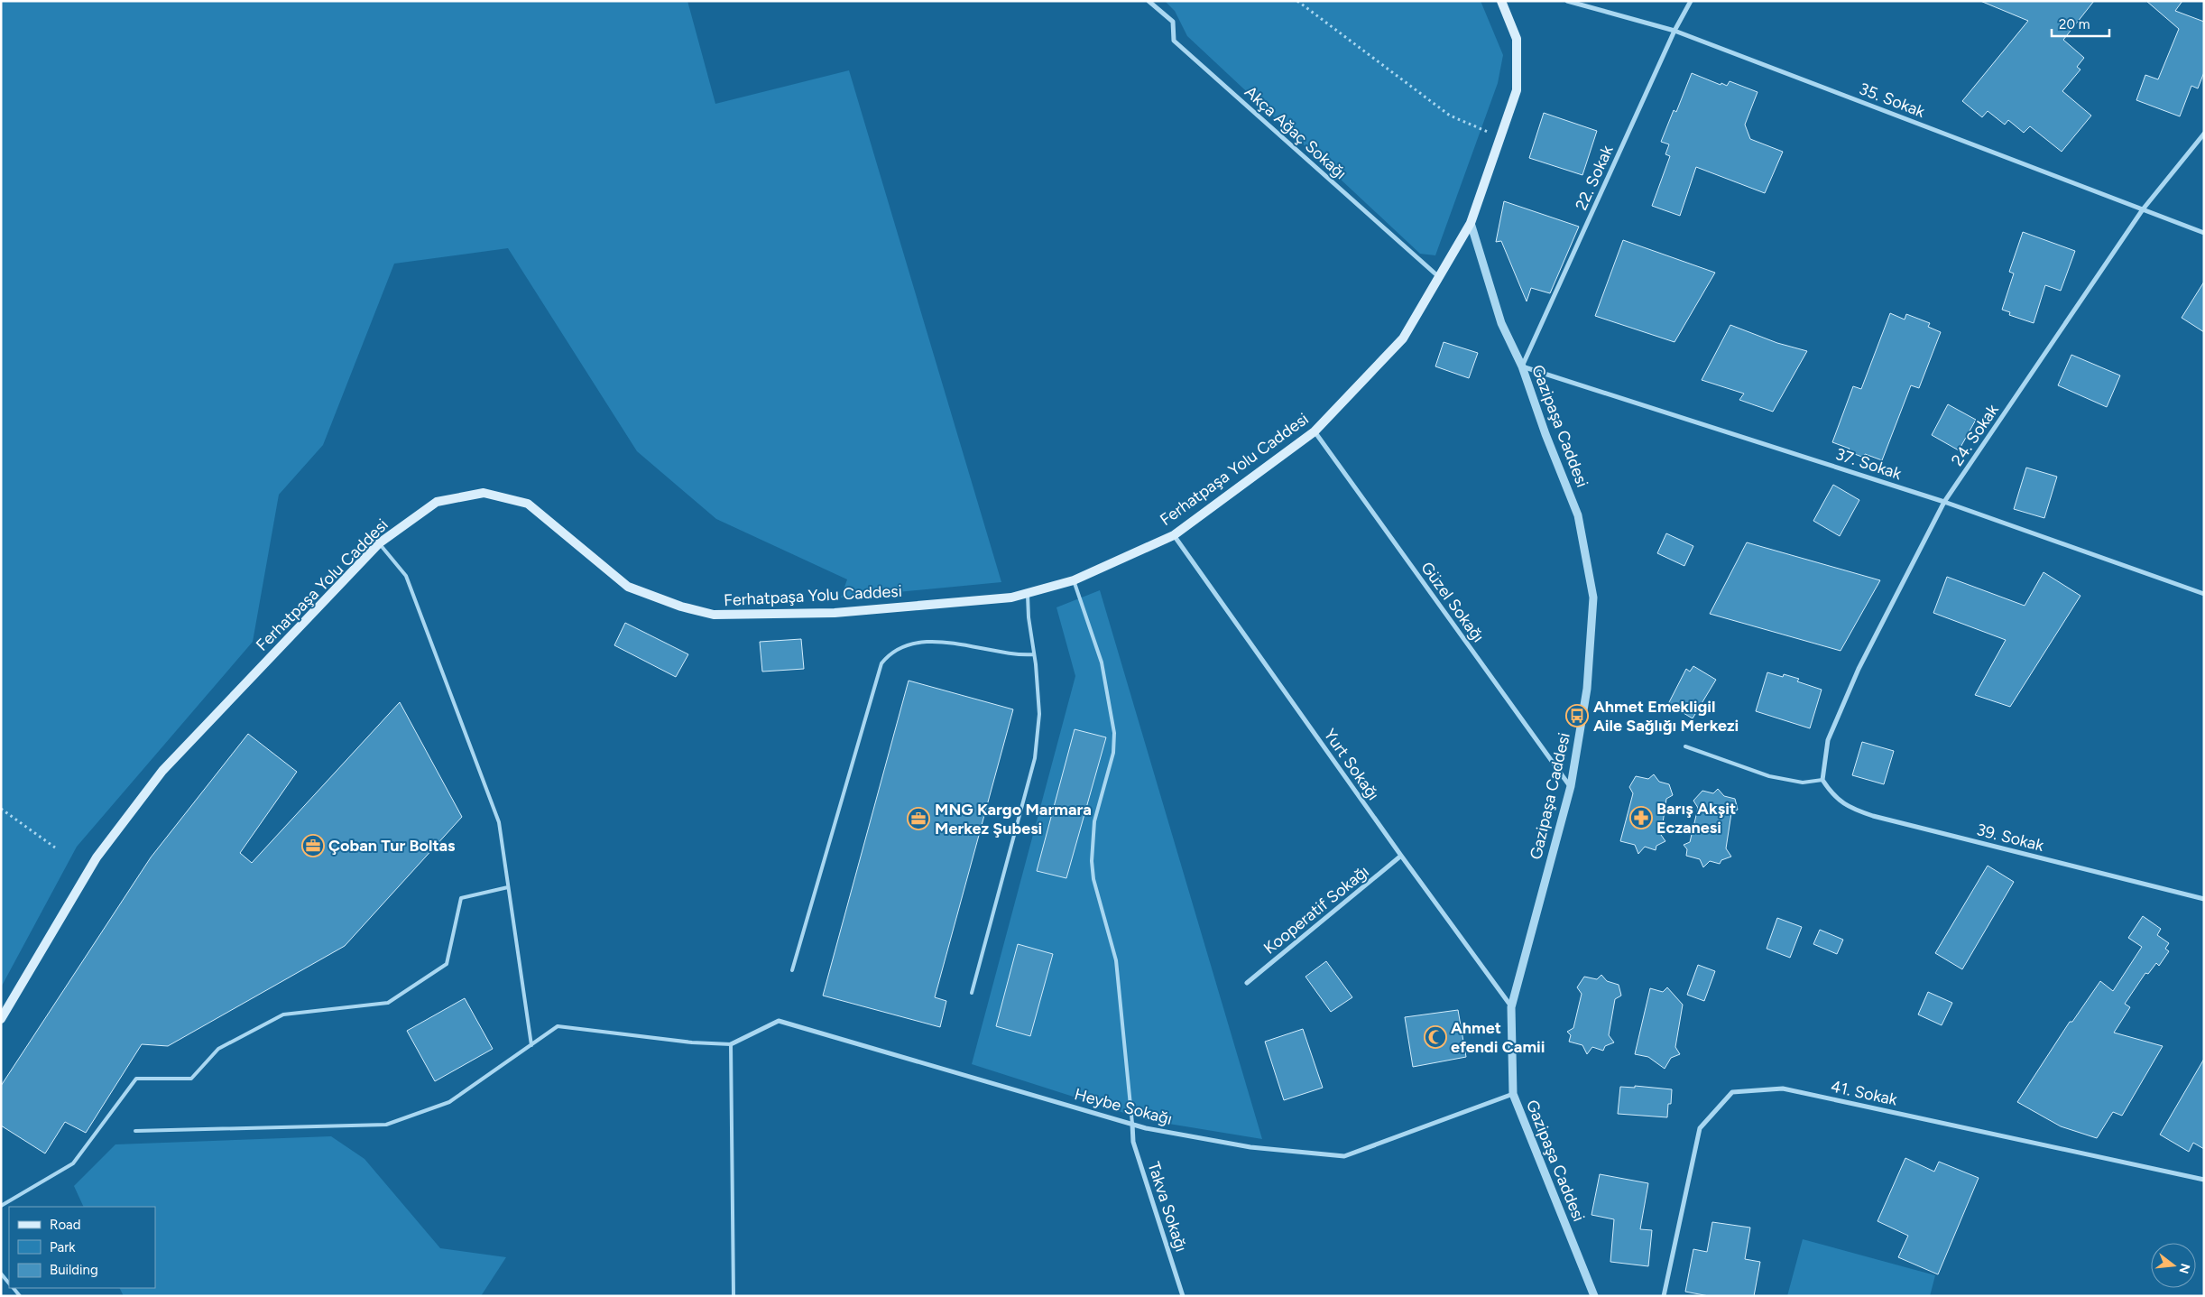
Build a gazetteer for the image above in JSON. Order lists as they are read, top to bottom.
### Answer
{
  "streets": {
    "main road": ["Ferhatpaşa Yolu Caddesi"],
    "street": [
      "35. Sokak",
      "Akça Ağaç Sokağı",
      "22. Sokak",
      "Gazipaşa Caddesi",
      "24. Sokak",
      "37. Sokak",
      "Güzel Sokağı",
      "Yurt Sokağı",
      "39. Sokak",
      "Kooperatif Sokağı",
      "41. Sokak",
      "Heybe Sokağı",
      "Takva Sokağı"
    ]
  },
  "crossings": [
    ["35. Sokak", "22. Sokak"],
    ["35. Sokak", "24. Sokak"],
    ["Akça Ağaç Sokağı", "Ferhatpaşa Yolu Caddesi"],
    ["22. Sokak", "Gazipaşa Caddesi"],
    ["22. Sokak", "37. Sokak"],
    ["Gazipaşa Caddesi", "37. Sokak"],
    ["Gazipaşa Caddesi", "Ferhatpaşa Yolu Caddesi"],
    ["Gazipaşa Caddesi", "Güzel Sokağı"],
    ["Gazipaşa Caddesi", "Yurt Sokağı"],
    ["Gazipaşa Caddesi", "Heybe Sokağı"],
    ["24. Sokak", "37. Sokak"],
    ["24. Sokak", "39. Sokak"],
    ["Ferhatpaşa Yolu Caddesi", "Güzel Sokağı"],
    ["Ferhatpaşa Yolu Caddesi", "Yurt Sokağı"],
    ["Yurt Sokağı", "Kooperatif Sokağı"],
    ["Heybe Sokağı", "Takva Sokağı"]
  ],
  "places": {
    "bus stop": ["Ahmet Emekligil Aile Sağlığı Merkezi"],
    "pharmacy": ["Barış Akşit Eczanesi"],
    "office": ["MNG Kargo Marmara Merkez Şubesi", "Çoban Tur Boltas"],
    "mosque": ["Ahmet efendi Camii"]
  },
  "legend": ["Road", "Park", "Building"],
  "scale_bar": "20 m",
  "north": "right"
}
